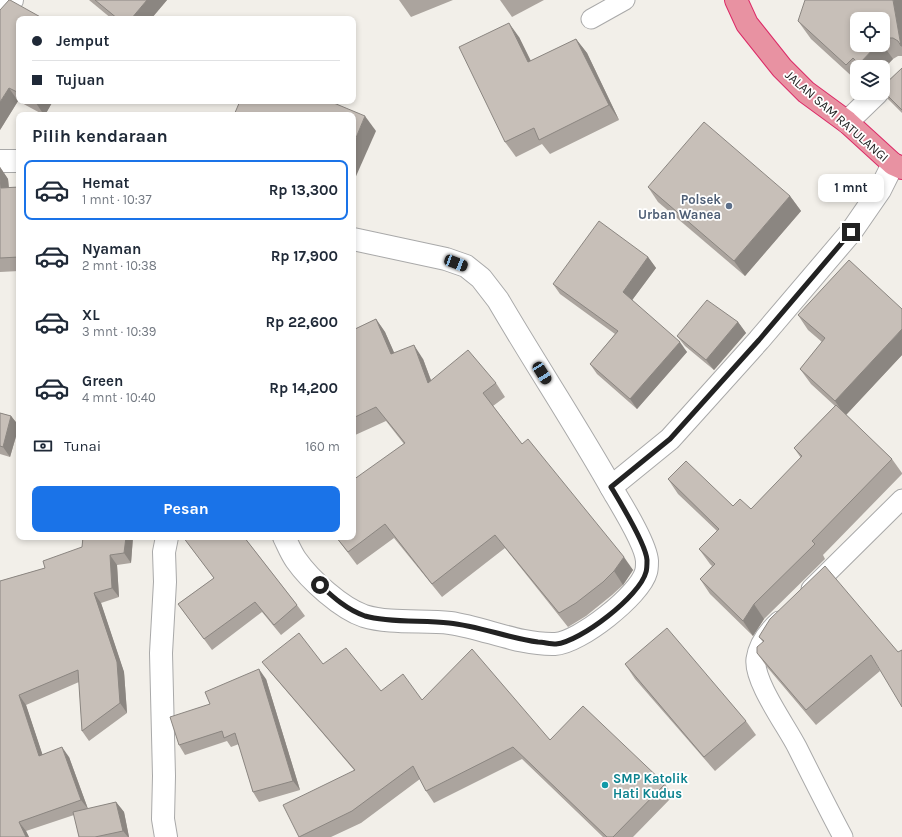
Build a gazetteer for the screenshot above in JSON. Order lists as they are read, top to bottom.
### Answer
{
  "streets": {
    "highway": ["JALAN SAM RATULANGI"]
  },
  "places": ["Polsek Urban Wanea", "SMP Katolik Hati Kudus"],
  "page": {
    "banner": ["Jemput", "Tujuan"],
    "heading": "Pilih kendaraan",
    "list": [
      {
        "name": "Hemat",
        "note": "1 mnt · 10:37",
        "value": "Rp 13,300"
      },
      {
        "name": "Nyaman",
        "note": "2 mnt · 10:38",
        "value": "Rp 17,900"
      },
      {
        "name": "XL",
        "note": "3 mnt · 10:39",
        "value": "Rp 22,600"
      },
      {
        "name": "Green",
        "note": "4 mnt · 10:40",
        "value": "Rp 14,200"
      }
    ],
    "bubble": "1 mnt",
    "pay": ["Tunai", "160 m"],
    "buttons": "Pesan"
  }
}
